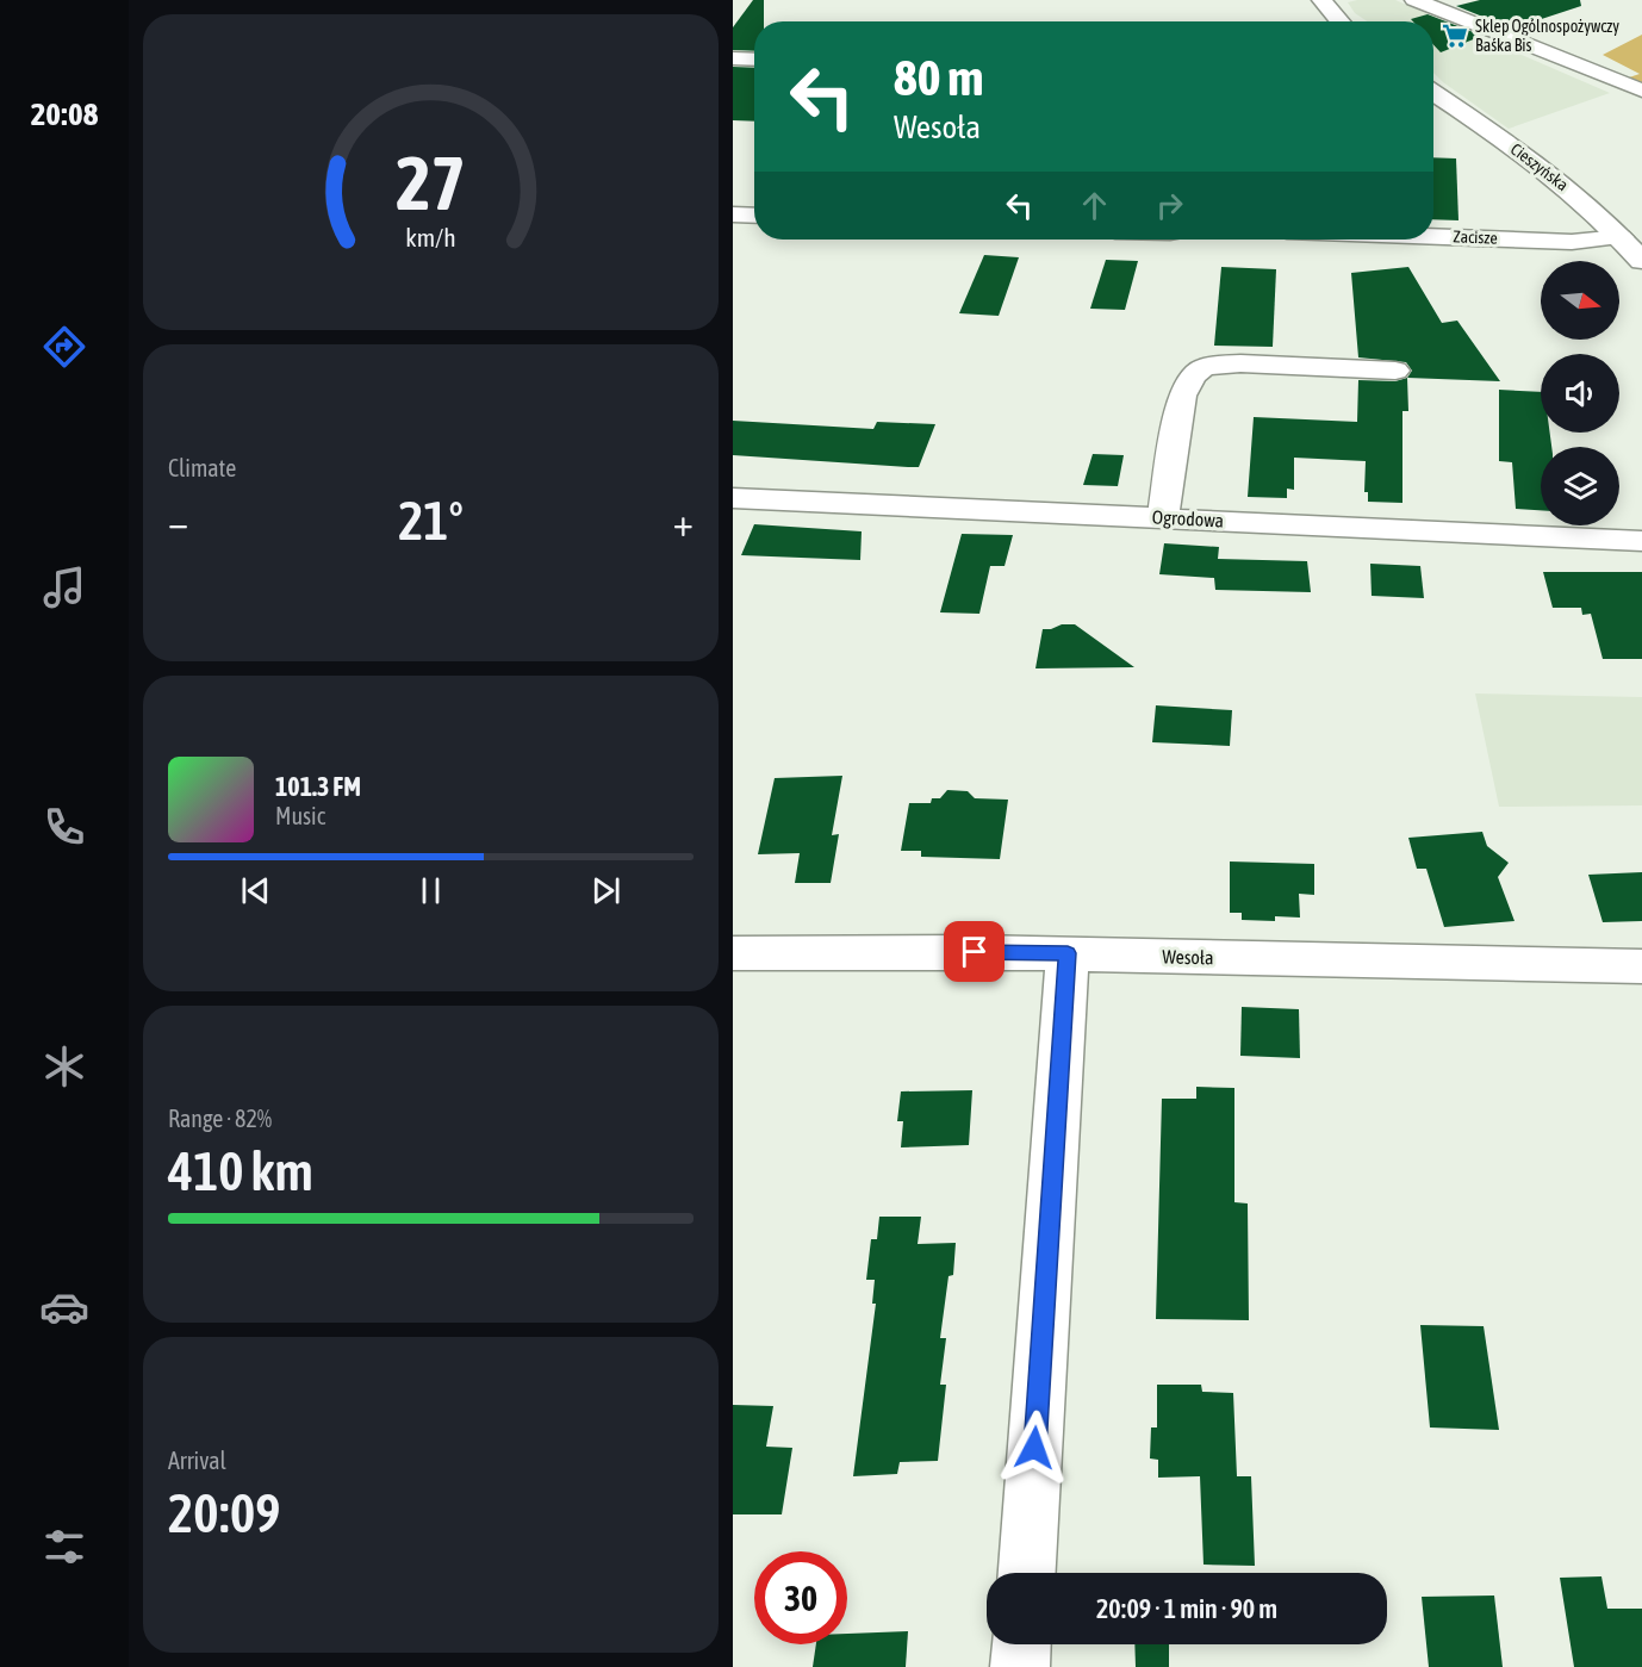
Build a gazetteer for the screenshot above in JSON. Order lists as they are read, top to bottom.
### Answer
{
  "streets": {
    "street": [
      "Cieszyńska",
      "Zacisze",
      "Ogrodowa",
      "Wesoła"
    ]
  },
  "crossings": [
    ["Cieszyńska", "Zacisze"]
  ],
  "places": {
    "supermarket": ["Sklep Ogólnospożywczy Baśka Bis"]
  },
  "north": "right",
  "page": {
    "tabs": "20:08",
    "turn": ["80 m", "Wesoła"],
    "tile": [
      "Climate",
      ["Range · 82%", "410 km"],
      ["Arrival", "20:09"]
    ],
    "heat": ["−", "21°", "+"],
    "song": ["101.3 FM", "Music"],
    "limit": "30",
    "trip": "20:09 · 1 min · 90 m",
    "gauge": ["27", "km/h"]
  }
}
